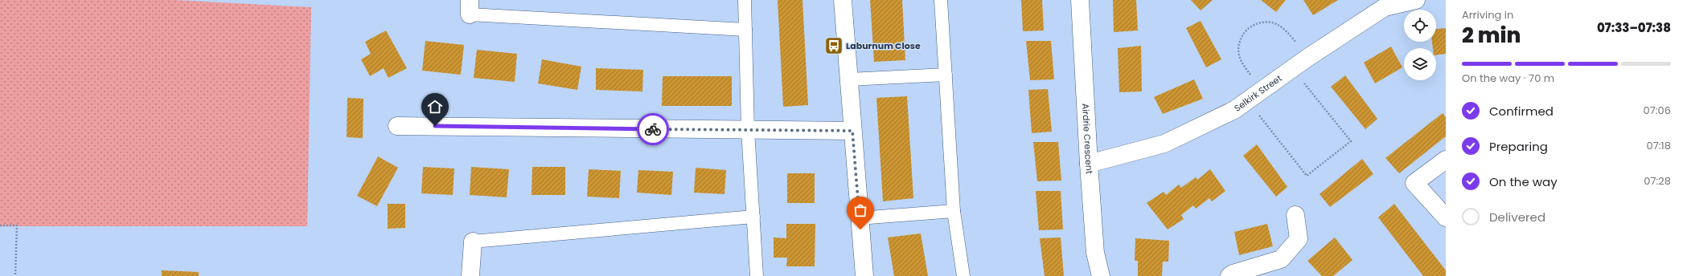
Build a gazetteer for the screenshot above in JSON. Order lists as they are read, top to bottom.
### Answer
{
  "streets": {
    "street": ["Selkirk Street", "Airdrie Crescent"]
  },
  "crossings": [
    ["Selkirk Street", "Airdrie Crescent"]
  ],
  "places": {
    "bus stop": ["Laburnum Close"]
  },
  "page": {
    "heading": ["2 min", "Arriving in", "07:33–07:38"],
    "bar": "On the way · 70 m",
    "list": [
      ["Confirmed", "07:06"],
      ["Preparing", "07:18"],
      ["On the way", "07:28"],
      "Delivered"
    ]
  }
}
